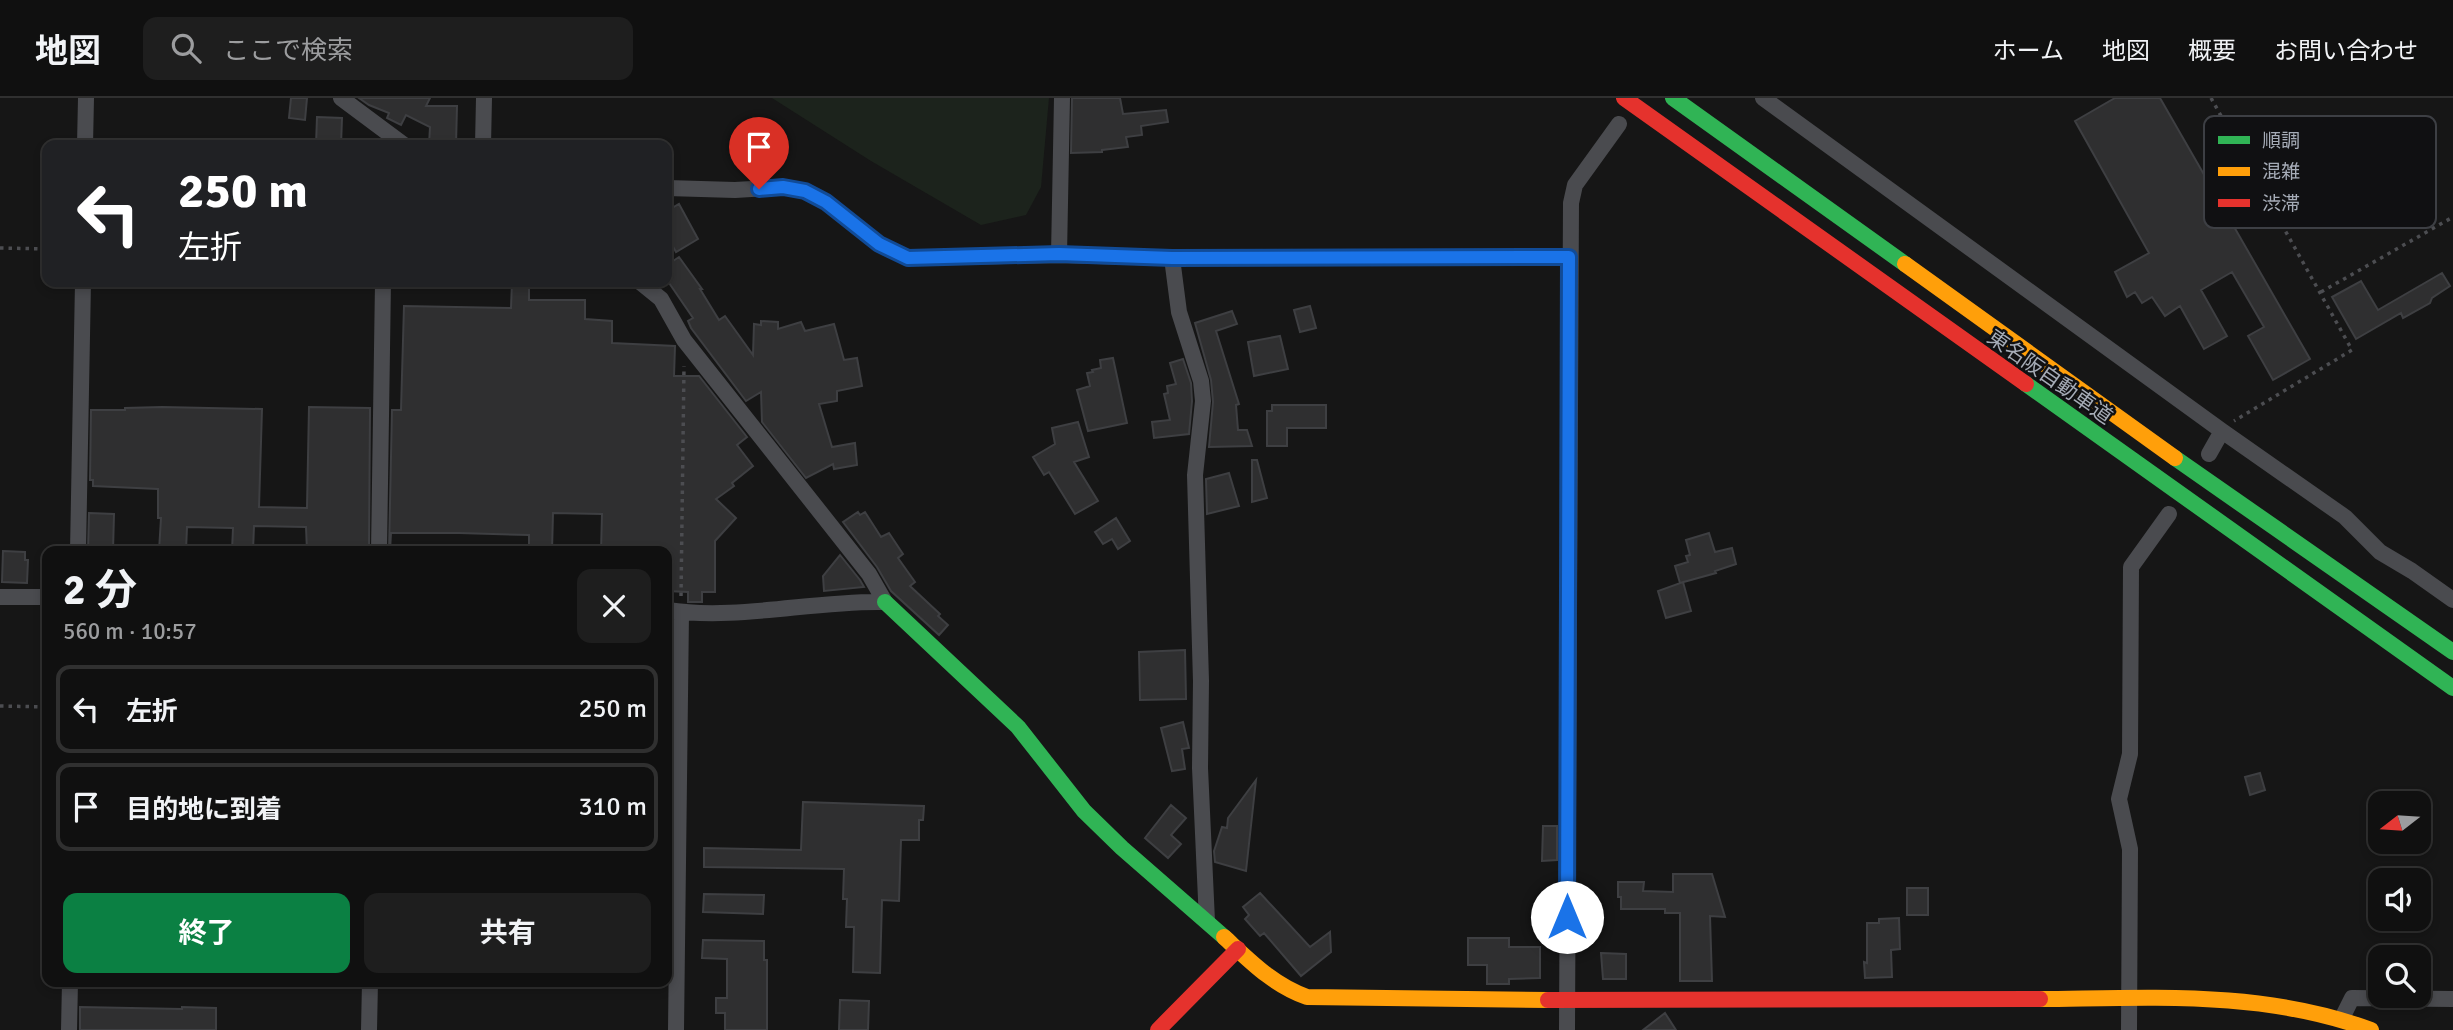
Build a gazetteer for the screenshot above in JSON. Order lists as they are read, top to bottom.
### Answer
{
  "streets": {
    "main road": ["東名阪自動車道"]
  },
  "legend": ["順調", "混雑", "渋滞"],
  "north": "left",
  "page": {
    "header": "地図",
    "search": "ここで検索",
    "nav": [
      "ホーム",
      "地図",
      "概要",
      "お問い合わせ"
    ],
    "turn": ["250 m", "左折"],
    "heading": ["2 分", "560 m · 10:57"],
    "list": [
      {
        "name": "左折",
        "value": "250 m"
      },
      {
        "name": "目的地に到着",
        "value": "310 m"
      }
    ],
    "buttons": ["終了", "共有"]
  }
}
